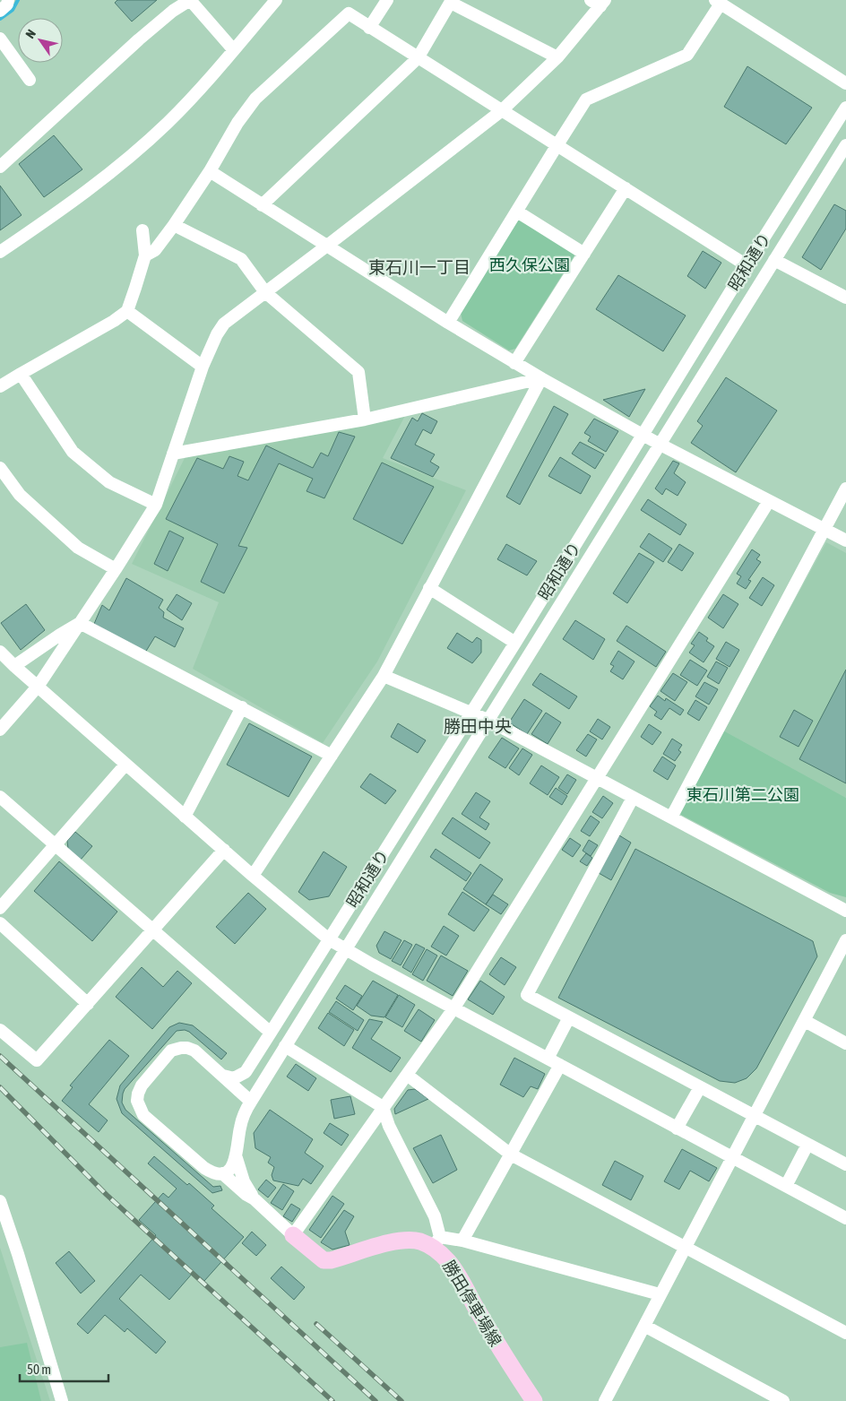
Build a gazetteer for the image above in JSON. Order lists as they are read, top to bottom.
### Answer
{
  "streets": {
    "main road": ["勝田停車場線"],
    "street": ["昭和通り"]
  },
  "districts": ["東石川一丁目", "勝田中央"],
  "parks": ["西久保公園", "東石川第二公園"],
  "scale_bar": "50 m",
  "north": "top left"
}
